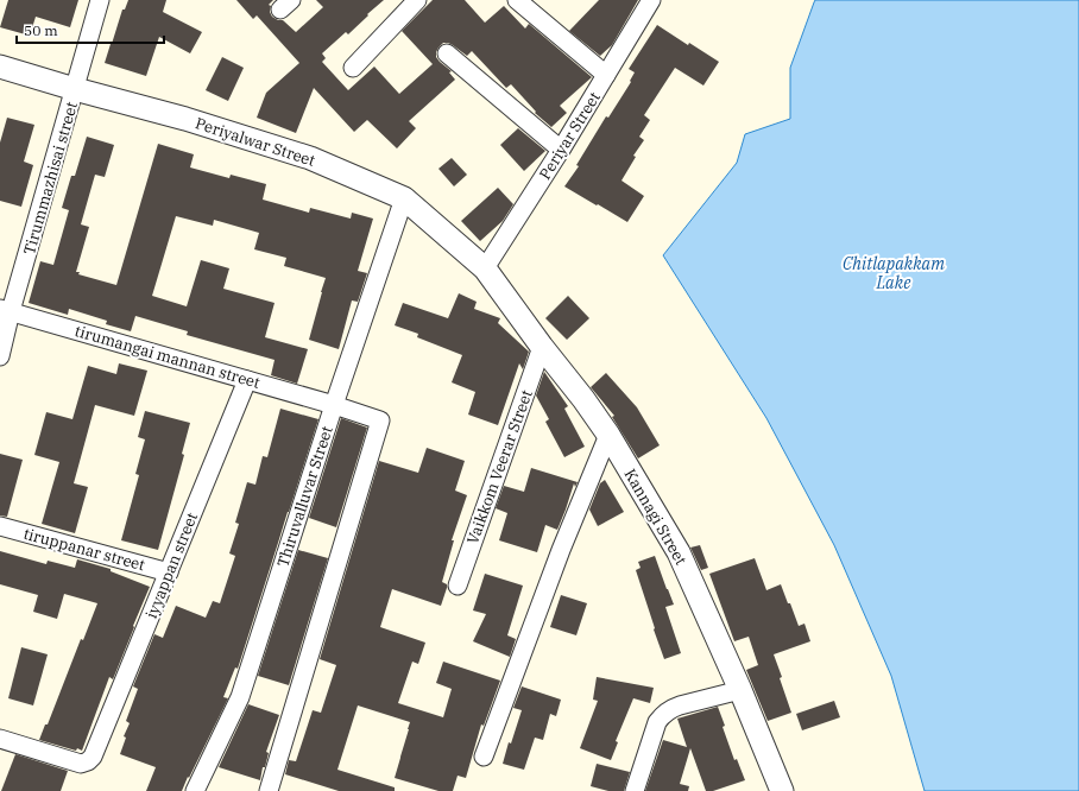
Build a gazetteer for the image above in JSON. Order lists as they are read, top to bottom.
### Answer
{
  "streets": {
    "street": [
      "Periyar Street",
      "Periyalwar Street",
      "Tirummazhisai street",
      "tirumangai mannan street",
      "Vaikkom Veerar Street",
      "Thiruvalluvar Street",
      "Kannagi Street",
      "tiruppanar street",
      "iyyappan street"
    ]
  },
  "crossings": [
    ["Periyar Street", "Periyalwar Street"],
    ["Periyar Street", "Kannagi Street"],
    ["Periyalwar Street", "Tirummazhisai street"],
    ["Periyalwar Street", "Thiruvalluvar Street"],
    ["Periyalwar Street", "Kannagi Street"],
    ["Tirummazhisai street", "tirumangai mannan street"],
    ["tirumangai mannan street", "Thiruvalluvar Street"],
    ["tirumangai mannan street", "iyyappan street"],
    ["Vaikkom Veerar Street", "Kannagi Street"],
    ["tiruppanar street", "iyyappan street"]
  ],
  "water": ["Chitlapakkam Lake"],
  "scale_bar": "50 m"
}
